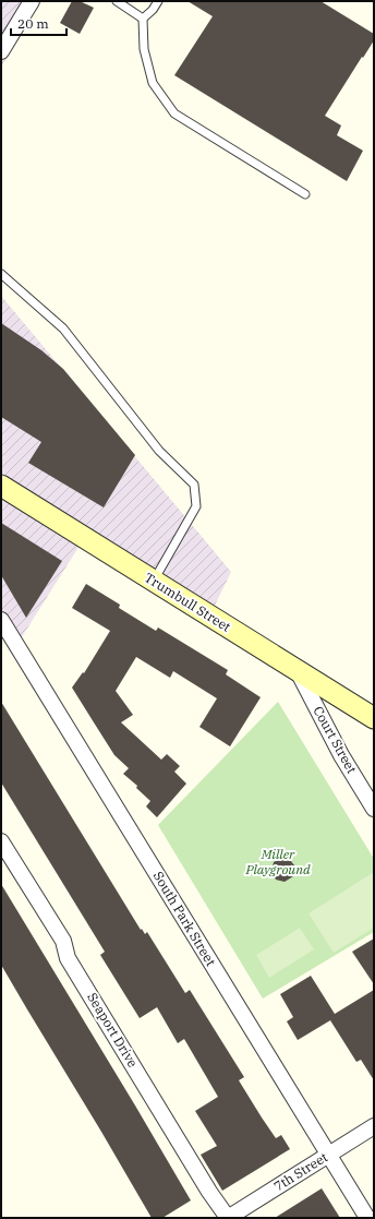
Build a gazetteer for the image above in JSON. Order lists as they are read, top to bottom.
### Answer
{
  "streets": {
    "street": [
      "Trumbull Street",
      "Court Street",
      "South Park Street",
      "Seaport Drive",
      "7th Street"
    ]
  },
  "crossings": [
    ["Trumbull Street", "Court Street"],
    ["South Park Street", "7th Street"],
    ["Seaport Drive", "7th Street"]
  ],
  "parks": ["Miller Playground"],
  "scale_bar": "20 m"
}
